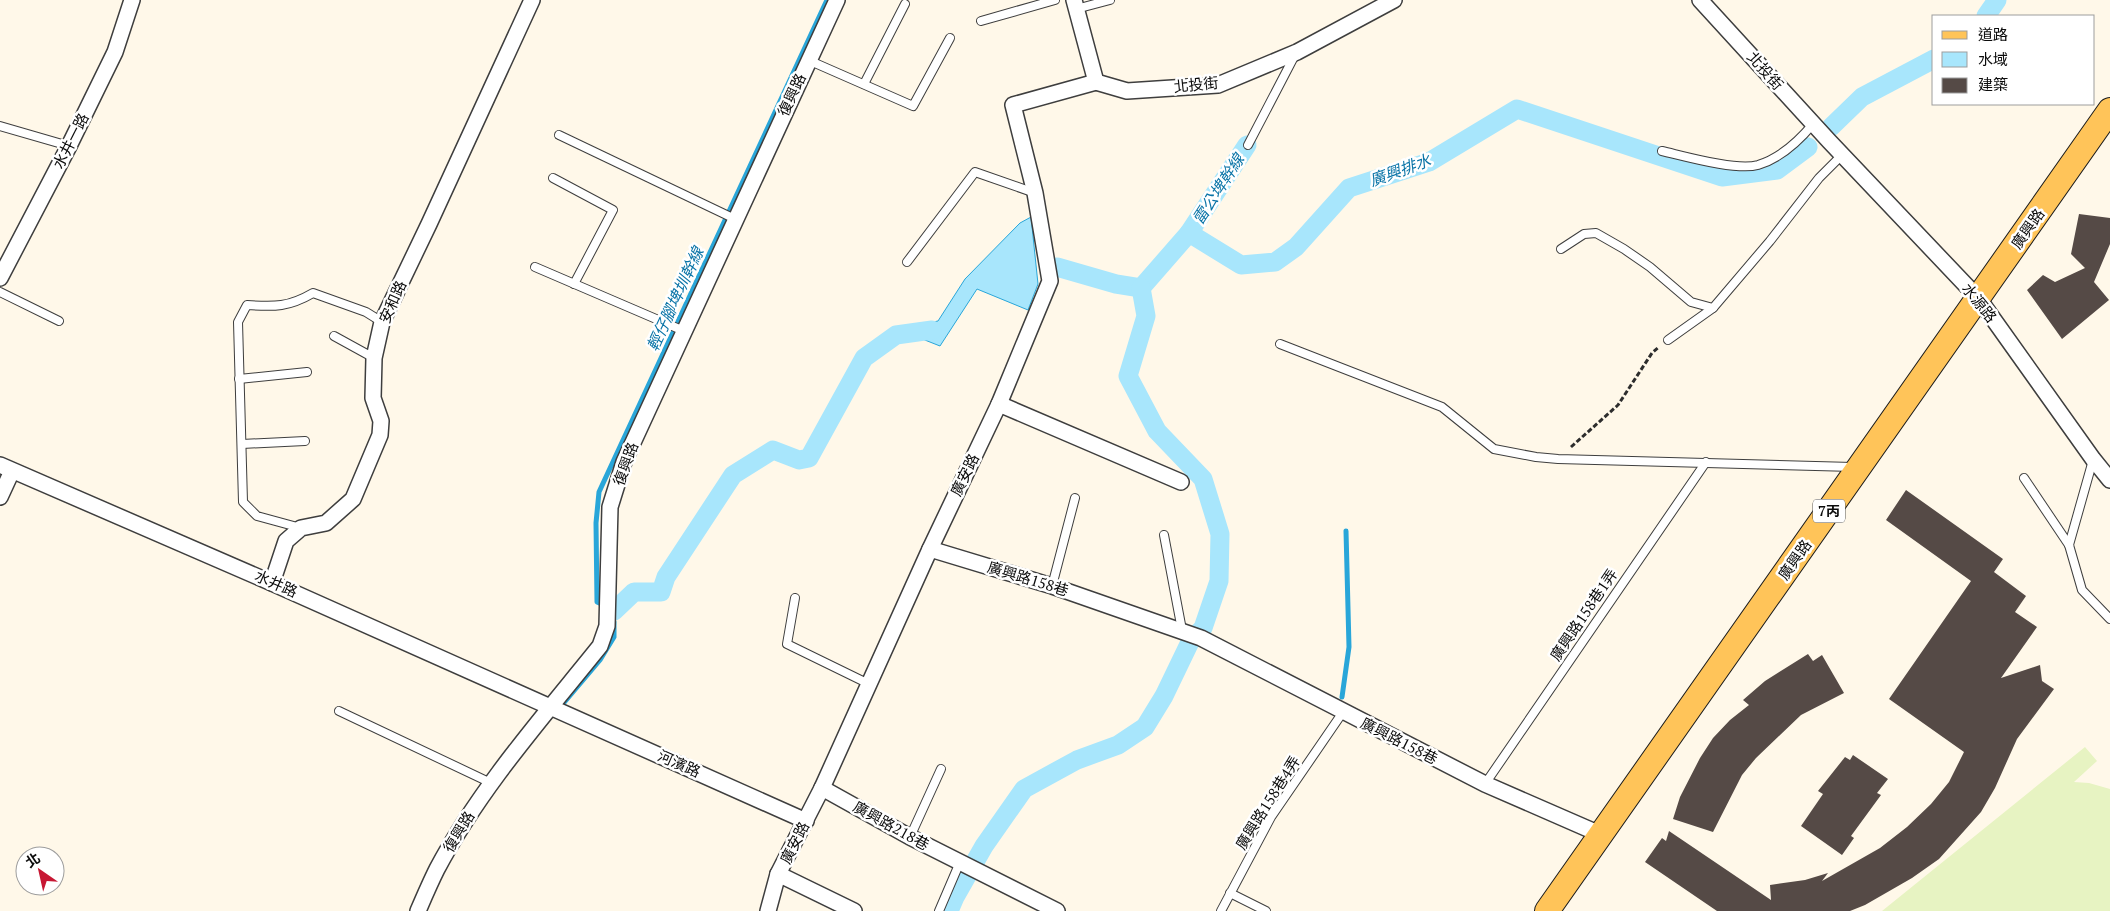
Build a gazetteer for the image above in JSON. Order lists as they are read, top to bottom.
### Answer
{
  "streets": {
    "main road": ["廣興路", "7丙"],
    "street": [
      "北投街",
      "復興路",
      "水井一路",
      "安和路",
      "水源路",
      "廣安路",
      "廣興路158巷",
      "水井路",
      "河濱路",
      "廣興路218巷"
    ],
    "lane": ["廣興路158巷1弄", "廣興路158巷4弄"]
  },
  "crossings": [
    ["北投街", "水源路"],
    ["北投街", "廣安路"],
    ["復興路", "水井路"],
    ["復興路", "河濱路"],
    ["廣興路", "水源路"],
    ["廣興路", "廣興路158巷"],
    ["廣安路", "廣興路158巷"],
    ["廣安路", "河濱路"],
    ["廣安路", "廣興路218巷"],
    ["廣興路158巷", "廣興路158巷1弄"],
    ["廣興路158巷", "廣興路158巷4弄"],
    ["水井路", "河濱路"]
  ],
  "water": ["廣興排水", "雷公埤幹線", "輕仔腳埤圳幹線"],
  "legend": ["道路", "水域", "建築"],
  "north": "top left"
}
